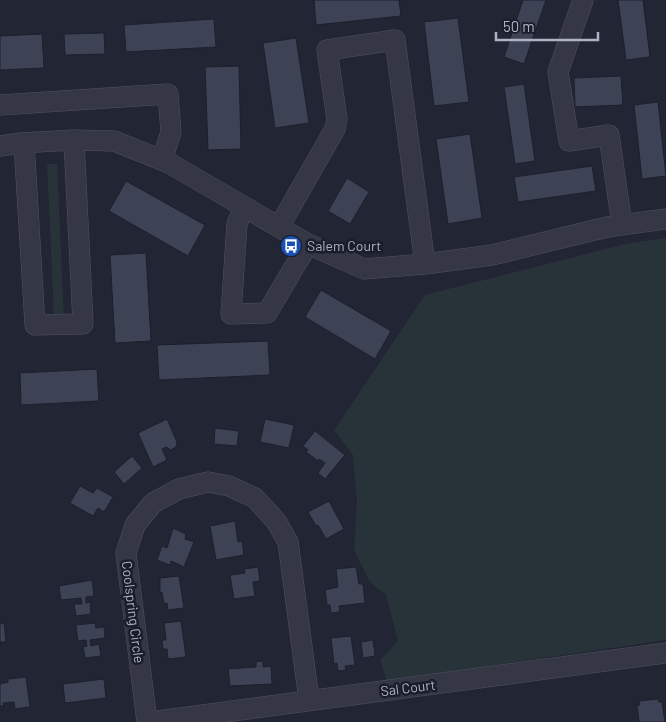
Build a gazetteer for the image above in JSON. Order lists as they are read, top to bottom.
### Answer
{
  "streets": {
    "street": ["Coolspring Circle", "Sal Court"]
  },
  "crossings": [
    ["Coolspring Circle", "Sal Court"]
  ],
  "places": {
    "bus stop": ["Salem Court"]
  },
  "scale_bar": "50 m"
}
